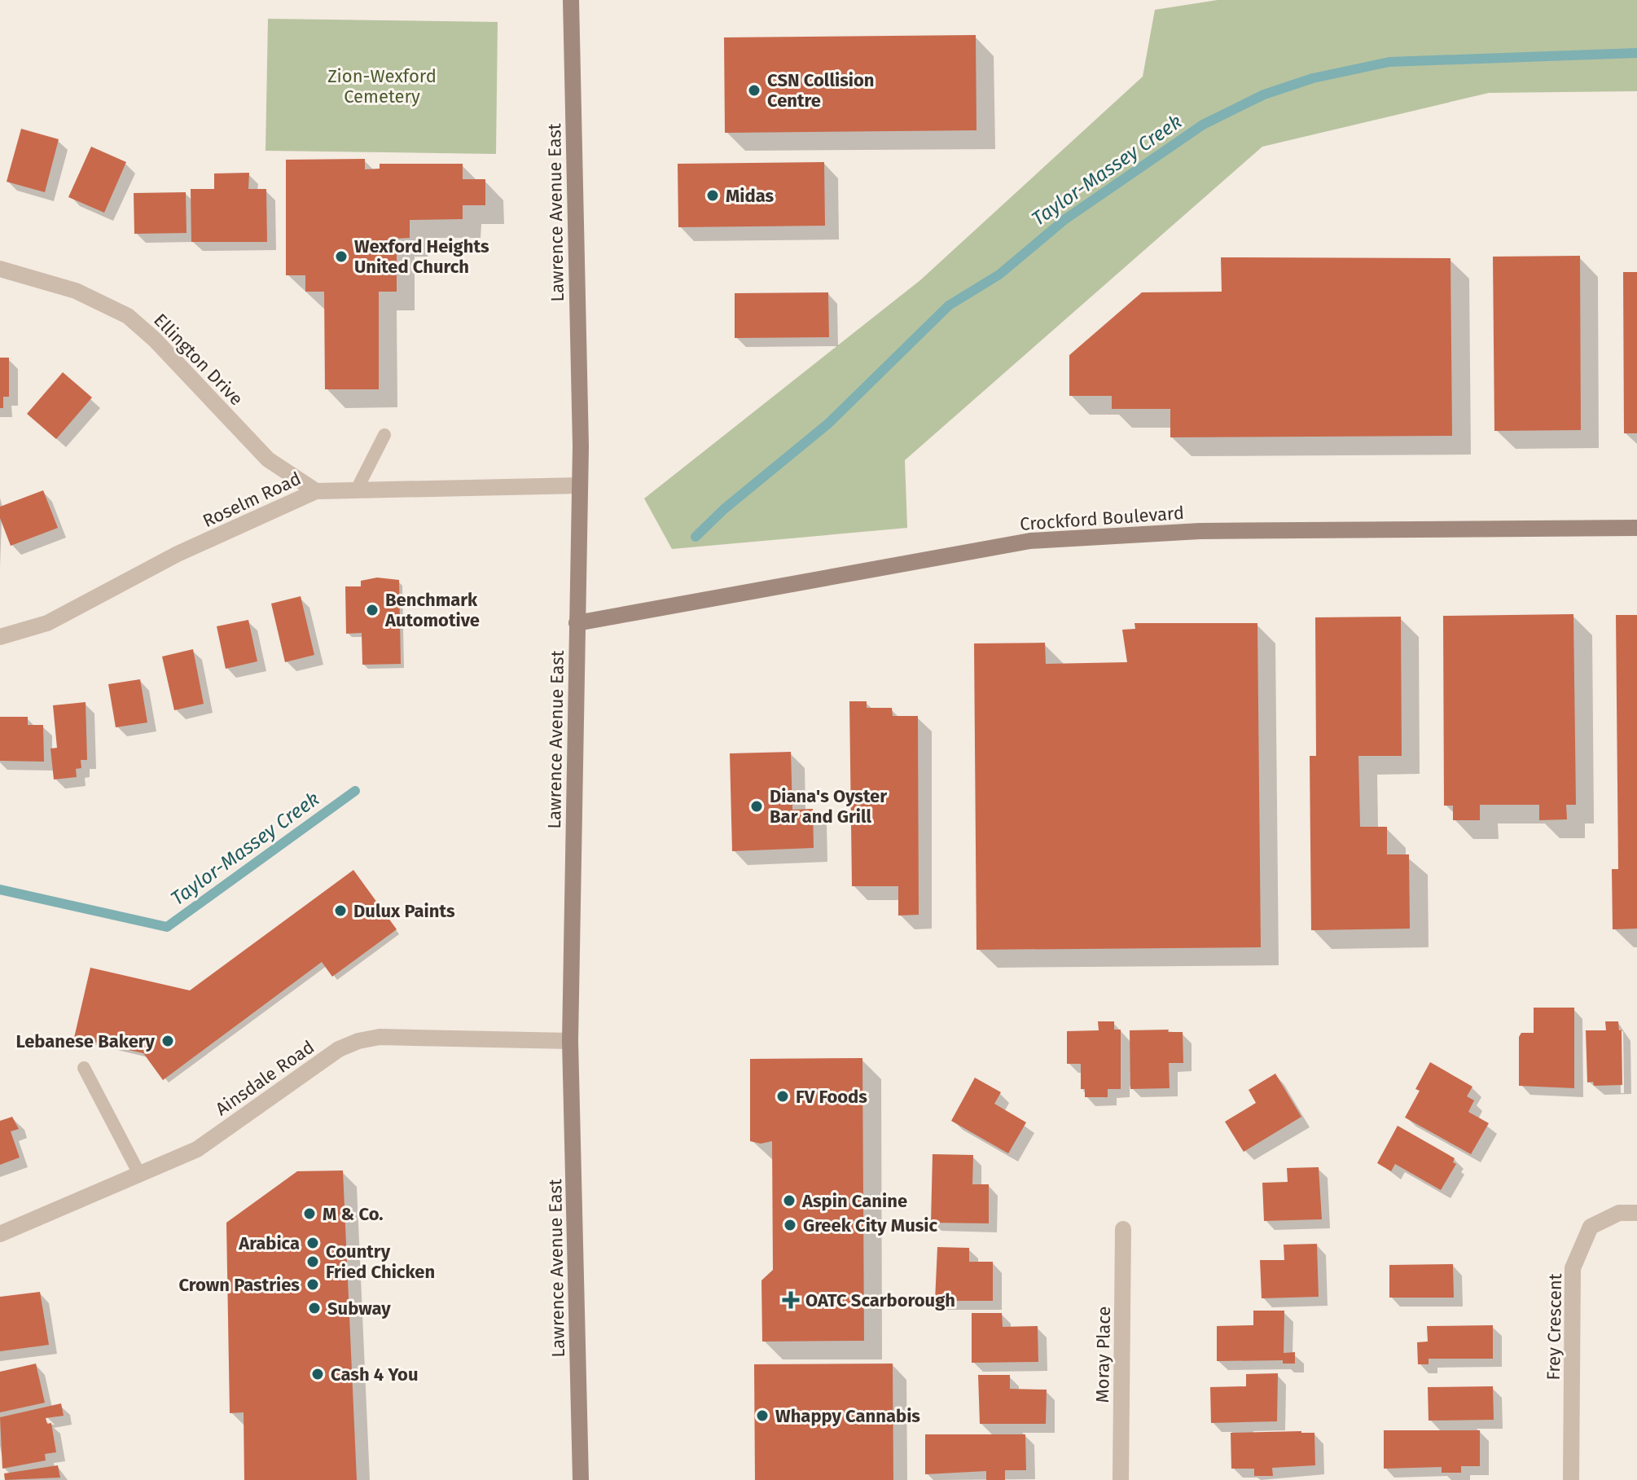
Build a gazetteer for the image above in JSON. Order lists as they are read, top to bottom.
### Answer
{
  "streets": {
    "main road": ["Lawrence Avenue East", "Crockford Boulevard"],
    "street": [
      "Ellington Drive",
      "Roselm Road",
      "Ainsdale Road",
      "Frey Crescent",
      "Moray Place"
    ]
  },
  "crossings": [
    ["Lawrence Avenue East", "Roselm Road"],
    ["Lawrence Avenue East", "Crockford Boulevard"],
    ["Lawrence Avenue East", "Ainsdale Road"],
    ["Ellington Drive", "Roselm Road"]
  ],
  "water": ["Taylor-Massey Creek"],
  "parks": ["Zion-Wexford Cemetery"],
  "places": {
    "other": [
      "CSN Collision Centre",
      "Midas",
      "Wexford Heights United Church",
      "Benchmark Automotive",
      "Diana's Oyster Bar and Grill",
      "Dulux Paints",
      "Lebanese Bakery",
      "FV Foods",
      "Aspin Canine",
      "M & Co.",
      "Greek City Music",
      "Arabica",
      "Country Fried Chicken",
      "Crown Pastries",
      "Subway",
      "Cash 4 You",
      "Whappy Cannabis"
    ],
    "health": ["OATC Scarborough"]
  }
}
